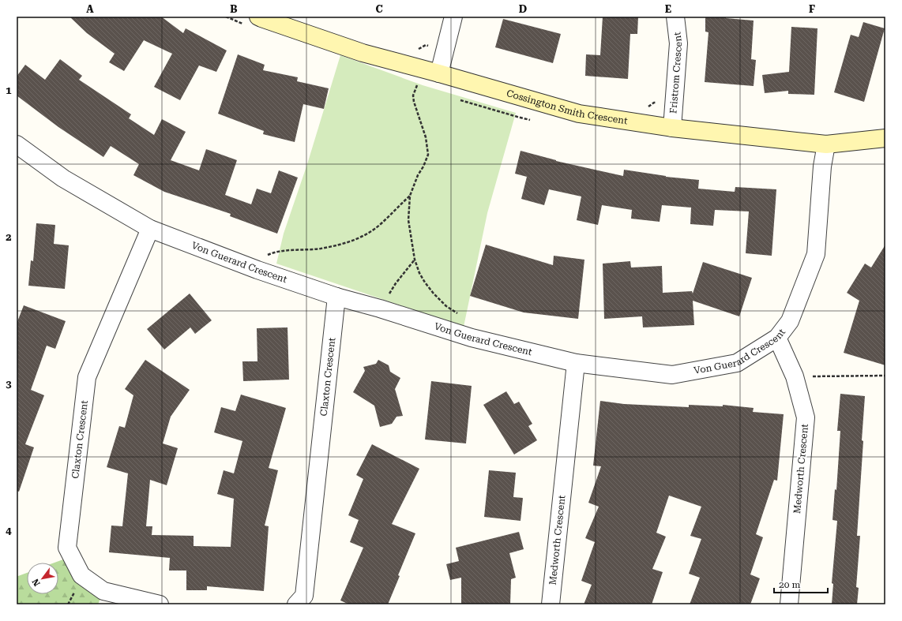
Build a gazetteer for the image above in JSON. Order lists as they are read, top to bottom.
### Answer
{
  "streets": {
    "street": [
      "Fristrom Crescent",
      "Cossington Smith Crescent",
      "Von Guerard Crescent",
      "Claxton Crescent",
      "Medworth Crescent"
    ]
  },
  "crossings": [
    ["Fristrom Crescent", "Cossington Smith Crescent"],
    ["Cossington Smith Crescent", "Von Guerard Crescent"],
    ["Von Guerard Crescent", "Claxton Crescent"],
    ["Von Guerard Crescent", "Medworth Crescent"]
  ],
  "scale_bar": "20 m",
  "north": "bottom left",
  "grid": {
    "columns": [
      "A",
      "B",
      "C",
      "D",
      "E",
      "F"
    ],
    "rows": [
      "1",
      "2",
      "3",
      "4"
    ]
  }
}
